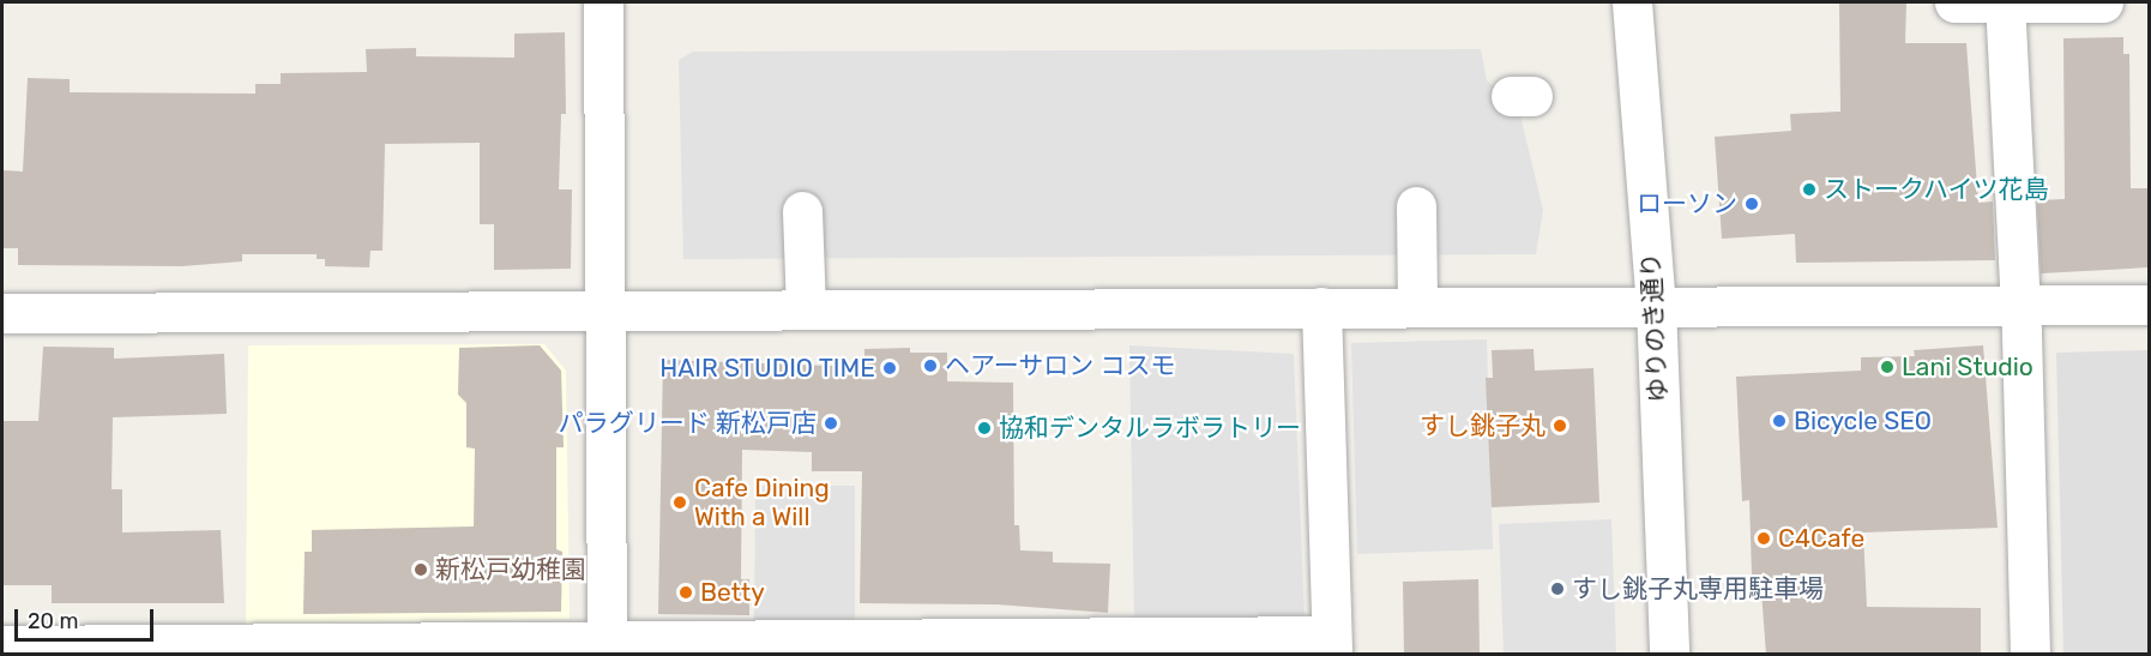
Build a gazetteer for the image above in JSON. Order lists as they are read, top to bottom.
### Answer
{
  "streets": {
    "street": ["ゆりのき通り"]
  },
  "places": [
    "ストークハイツ花島",
    "ローソン",
    "ヘアーサロン コスモ",
    "Lani Studio",
    "HAIR STUDIO TIME",
    "Bicycle SEO",
    "パラグリード 新松戸店",
    "すし銚子丸",
    "協和デンタルラボラトリー",
    "Cafe Dining With a Will",
    "C4Cafe",
    "新松戸幼稚園",
    "すし銚子丸専用駐車場",
    "Betty"
  ],
  "scale_bar": "20 m"
}
